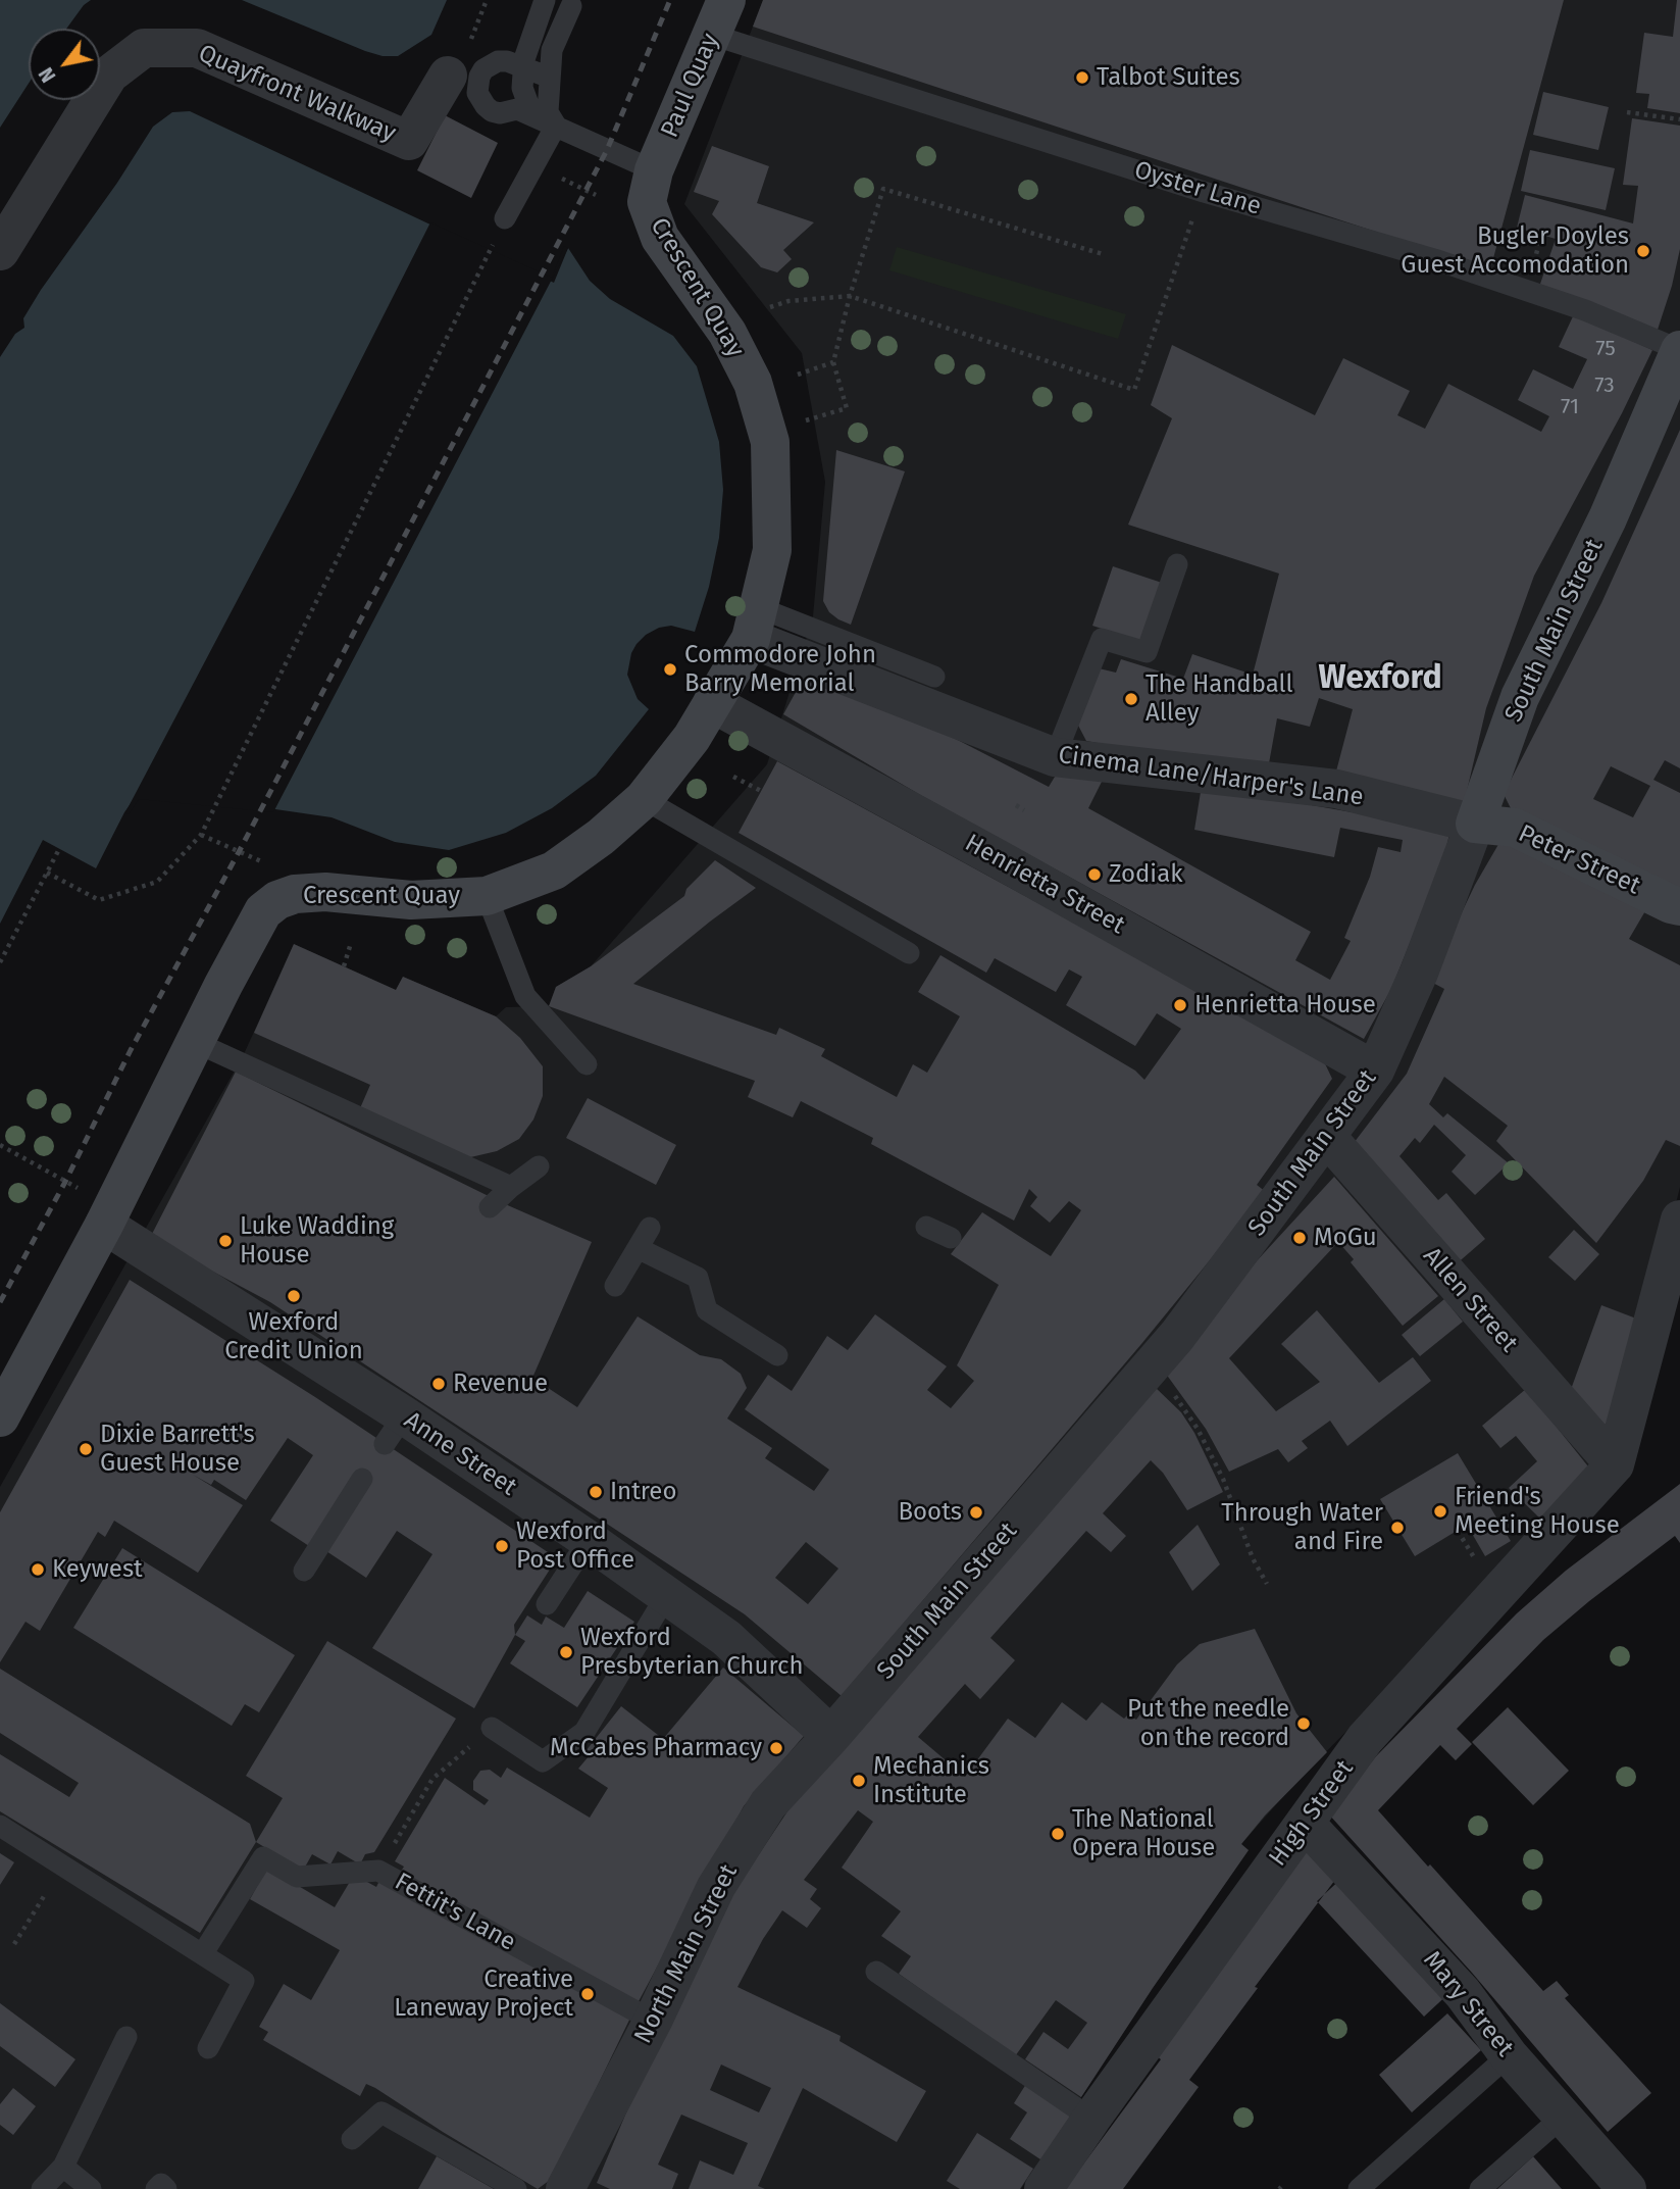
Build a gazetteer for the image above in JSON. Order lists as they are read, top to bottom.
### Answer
{
  "streets": {
    "main road": [
      "Paul Quay",
      "Crescent Quay",
      "South Main Street",
      "Peter Street"
    ],
    "street": [
      "Quayfront Walkway",
      "Cinema Lane/Harper's Lane",
      "Henrietta Street",
      "Allen Street",
      "Anne Street",
      "High Street",
      "North Main Street",
      "Mary Street"
    ],
    "lane": ["Oyster Lane", "Fettit's Lane"]
  },
  "crossings": [
    ["Paul Quay", "Oyster Lane"],
    ["Paul Quay", "Crescent Quay"],
    ["Oyster Lane", "South Main Street"],
    ["Crescent Quay", "Cinema Lane/Harper's Lane"],
    ["Crescent Quay", "Henrietta Street"],
    ["Crescent Quay", "Anne Street"],
    ["South Main Street", "Cinema Lane/Harper's Lane"],
    ["South Main Street", "Peter Street"],
    ["South Main Street", "Henrietta Street"],
    ["South Main Street", "Allen Street"],
    ["South Main Street", "Anne Street"],
    ["South Main Street", "North Main Street"],
    ["Cinema Lane/Harper's Lane", "Peter Street"],
    ["Allen Street", "High Street"],
    ["Anne Street", "North Main Street"],
    ["High Street", "Mary Street"],
    ["Fettit's Lane", "North Main Street"]
  ],
  "districts": ["Wexford"],
  "places": [
    "Talbot Suites",
    "Bugler Doyles Guest Accomodation",
    "Commodore John Barry Memorial",
    "The Handball Alley",
    "Zodiak",
    "Henrietta House",
    "MoGu",
    "Luke Wadding House",
    "Wexford Credit Union",
    "Revenue",
    "Dixie Barrett's Guest House",
    "Intreo",
    "Friend's Meeting House",
    "Boots",
    "Through Water and Fire",
    "Wexford Post Office",
    "Keywest",
    "Wexford Presbyterian Church",
    "Put the needle on the record",
    "McCabes Pharmacy",
    "Mechanics Institute",
    "The National Opera House",
    "Creative Laneway Project"
  ],
  "house_numbers": ["75", "73", "71"],
  "north": "bottom left"
}
